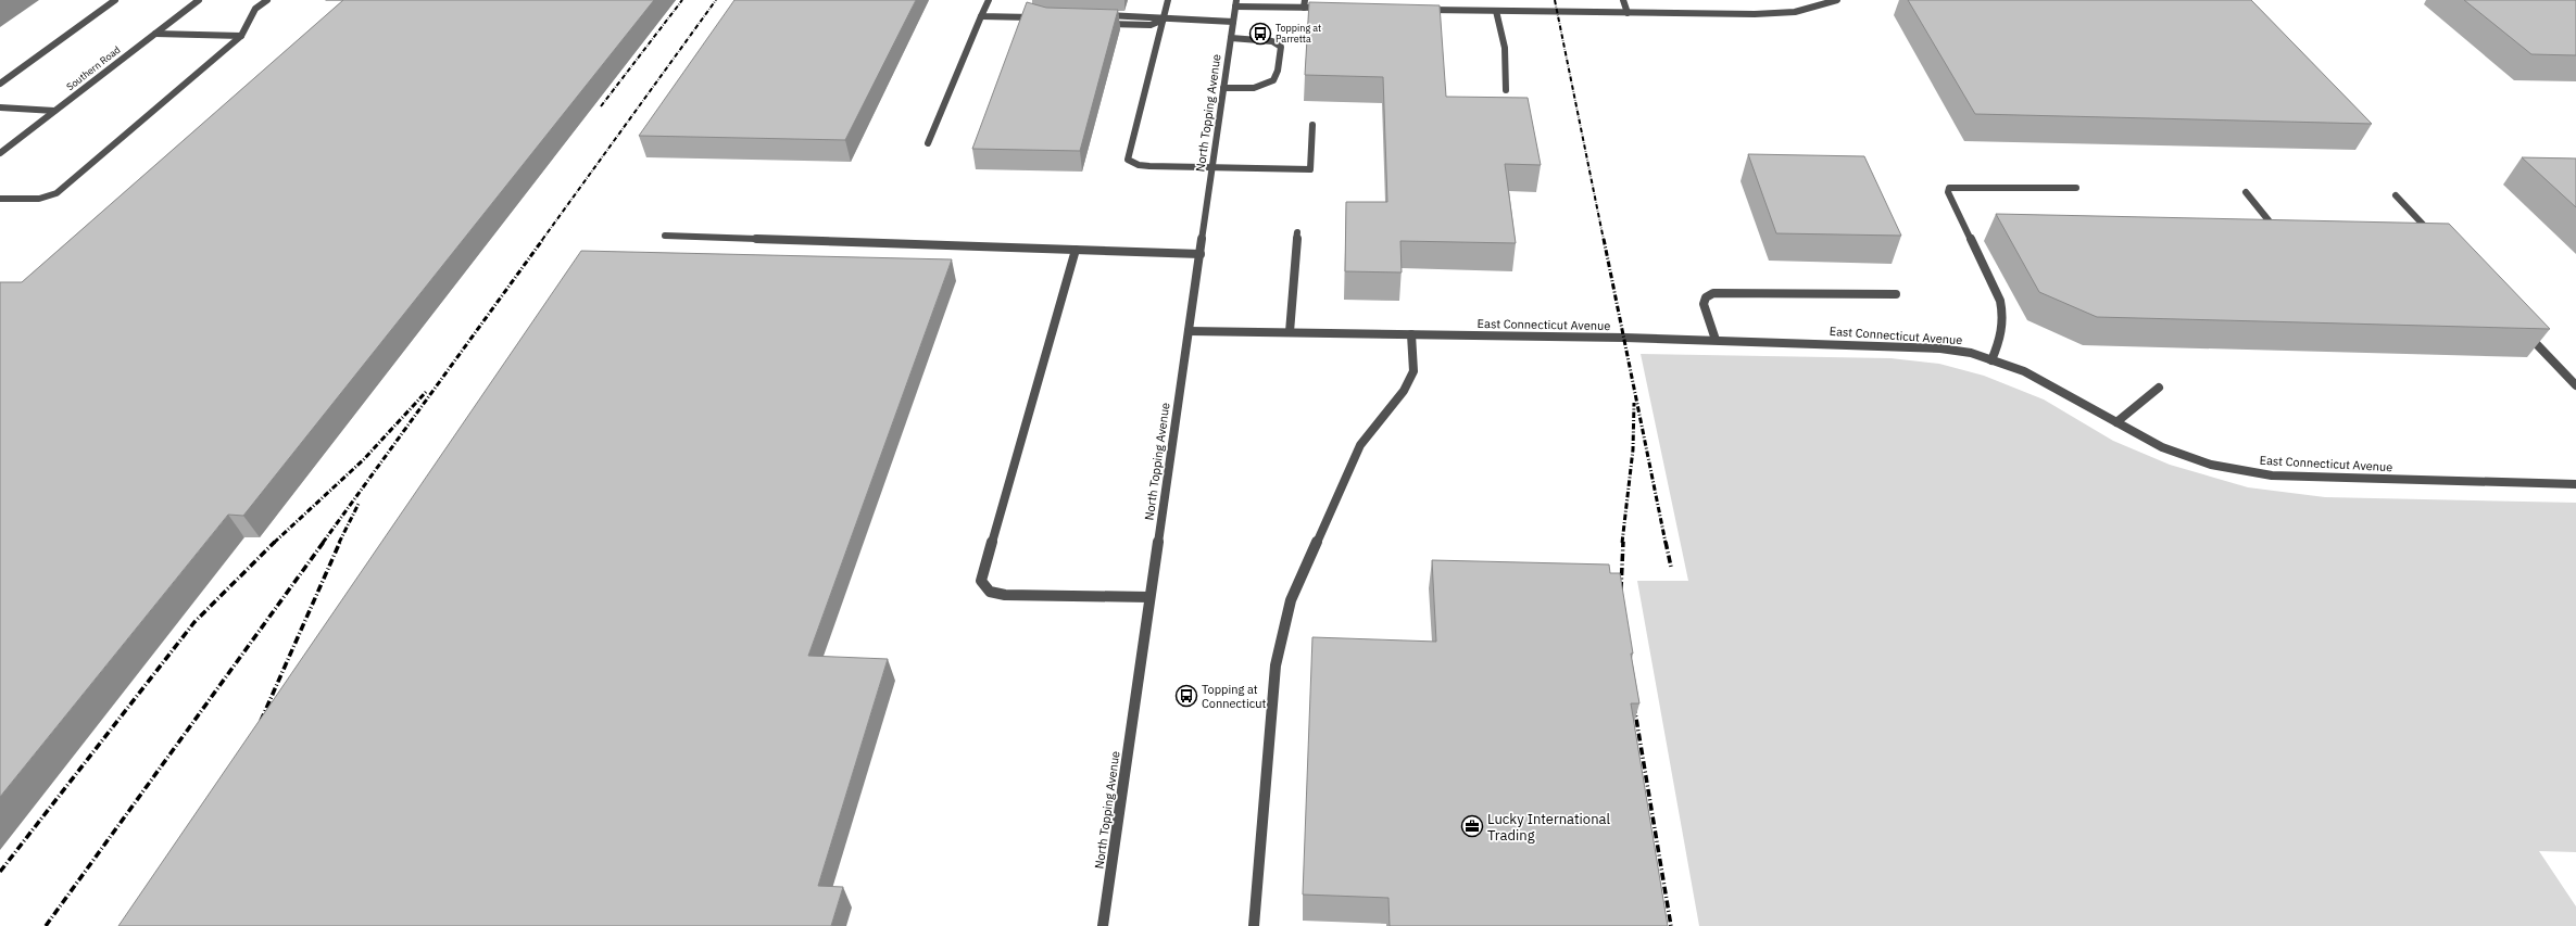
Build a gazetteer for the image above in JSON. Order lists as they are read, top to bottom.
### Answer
{
  "streets": {
    "street": ["Southern Road", "North Topping Avenue", "East Connecticut Avenue"]
  },
  "crossings": [
    ["North Topping Avenue", "East Connecticut Avenue"]
  ],
  "places": {
    "bus stop": ["Topping at Parretta", "Topping at Connecticut"],
    "office": ["Lucky International Trading"]
  }
}
